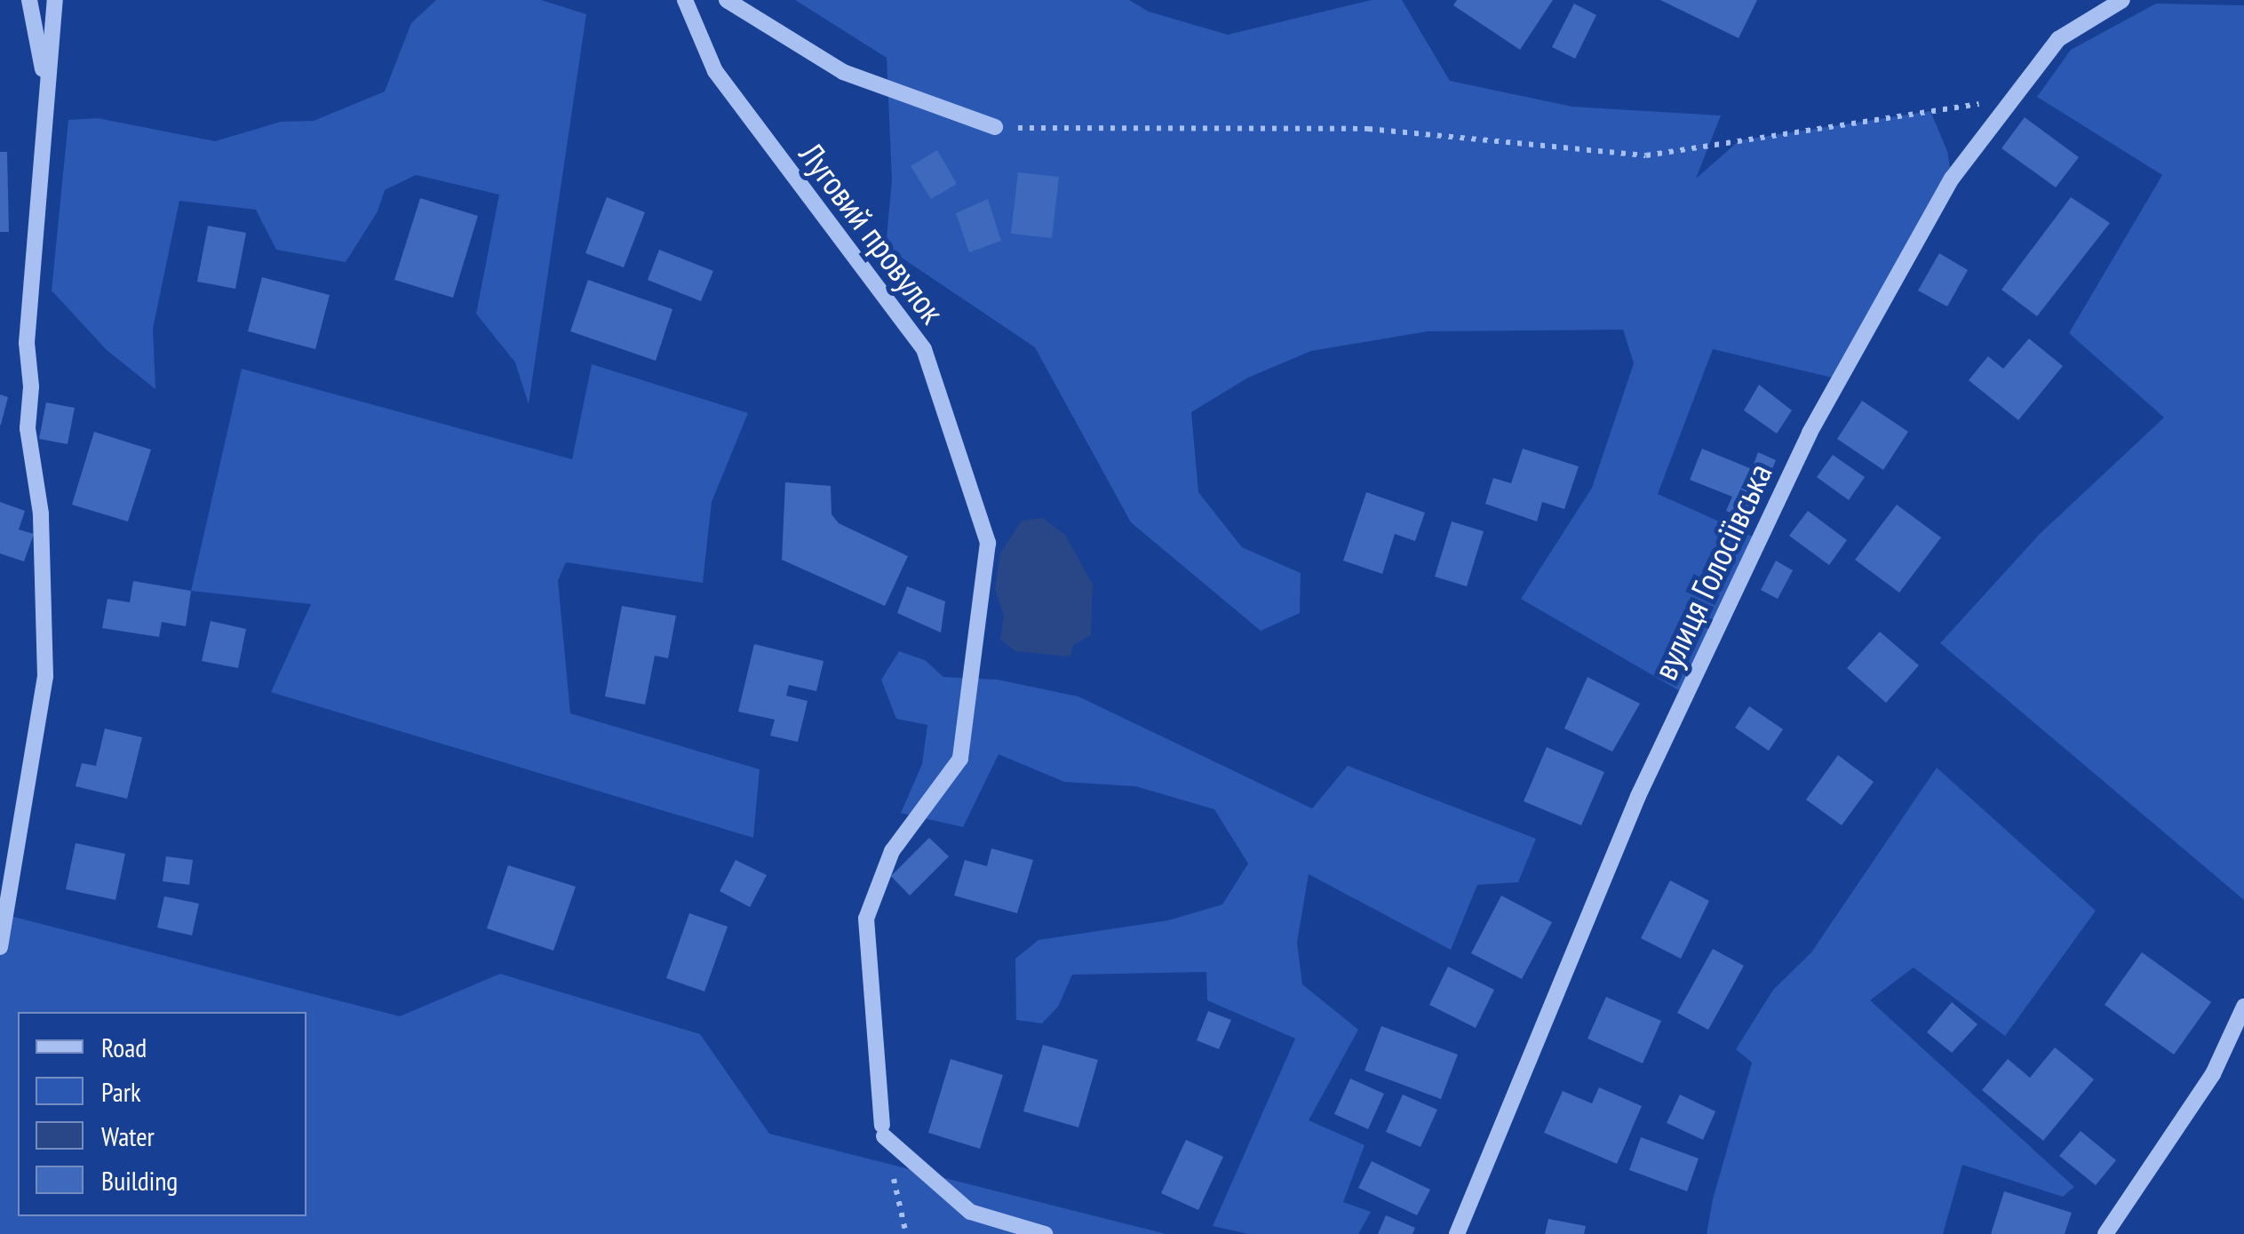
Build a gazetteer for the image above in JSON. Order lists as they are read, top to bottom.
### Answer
{
  "streets": {
    "street": ["Луговий провулок", "вулиця Голосіївська"]
  },
  "legend": [
    "Road",
    "Park",
    "Water",
    "Building"
  ]
}
